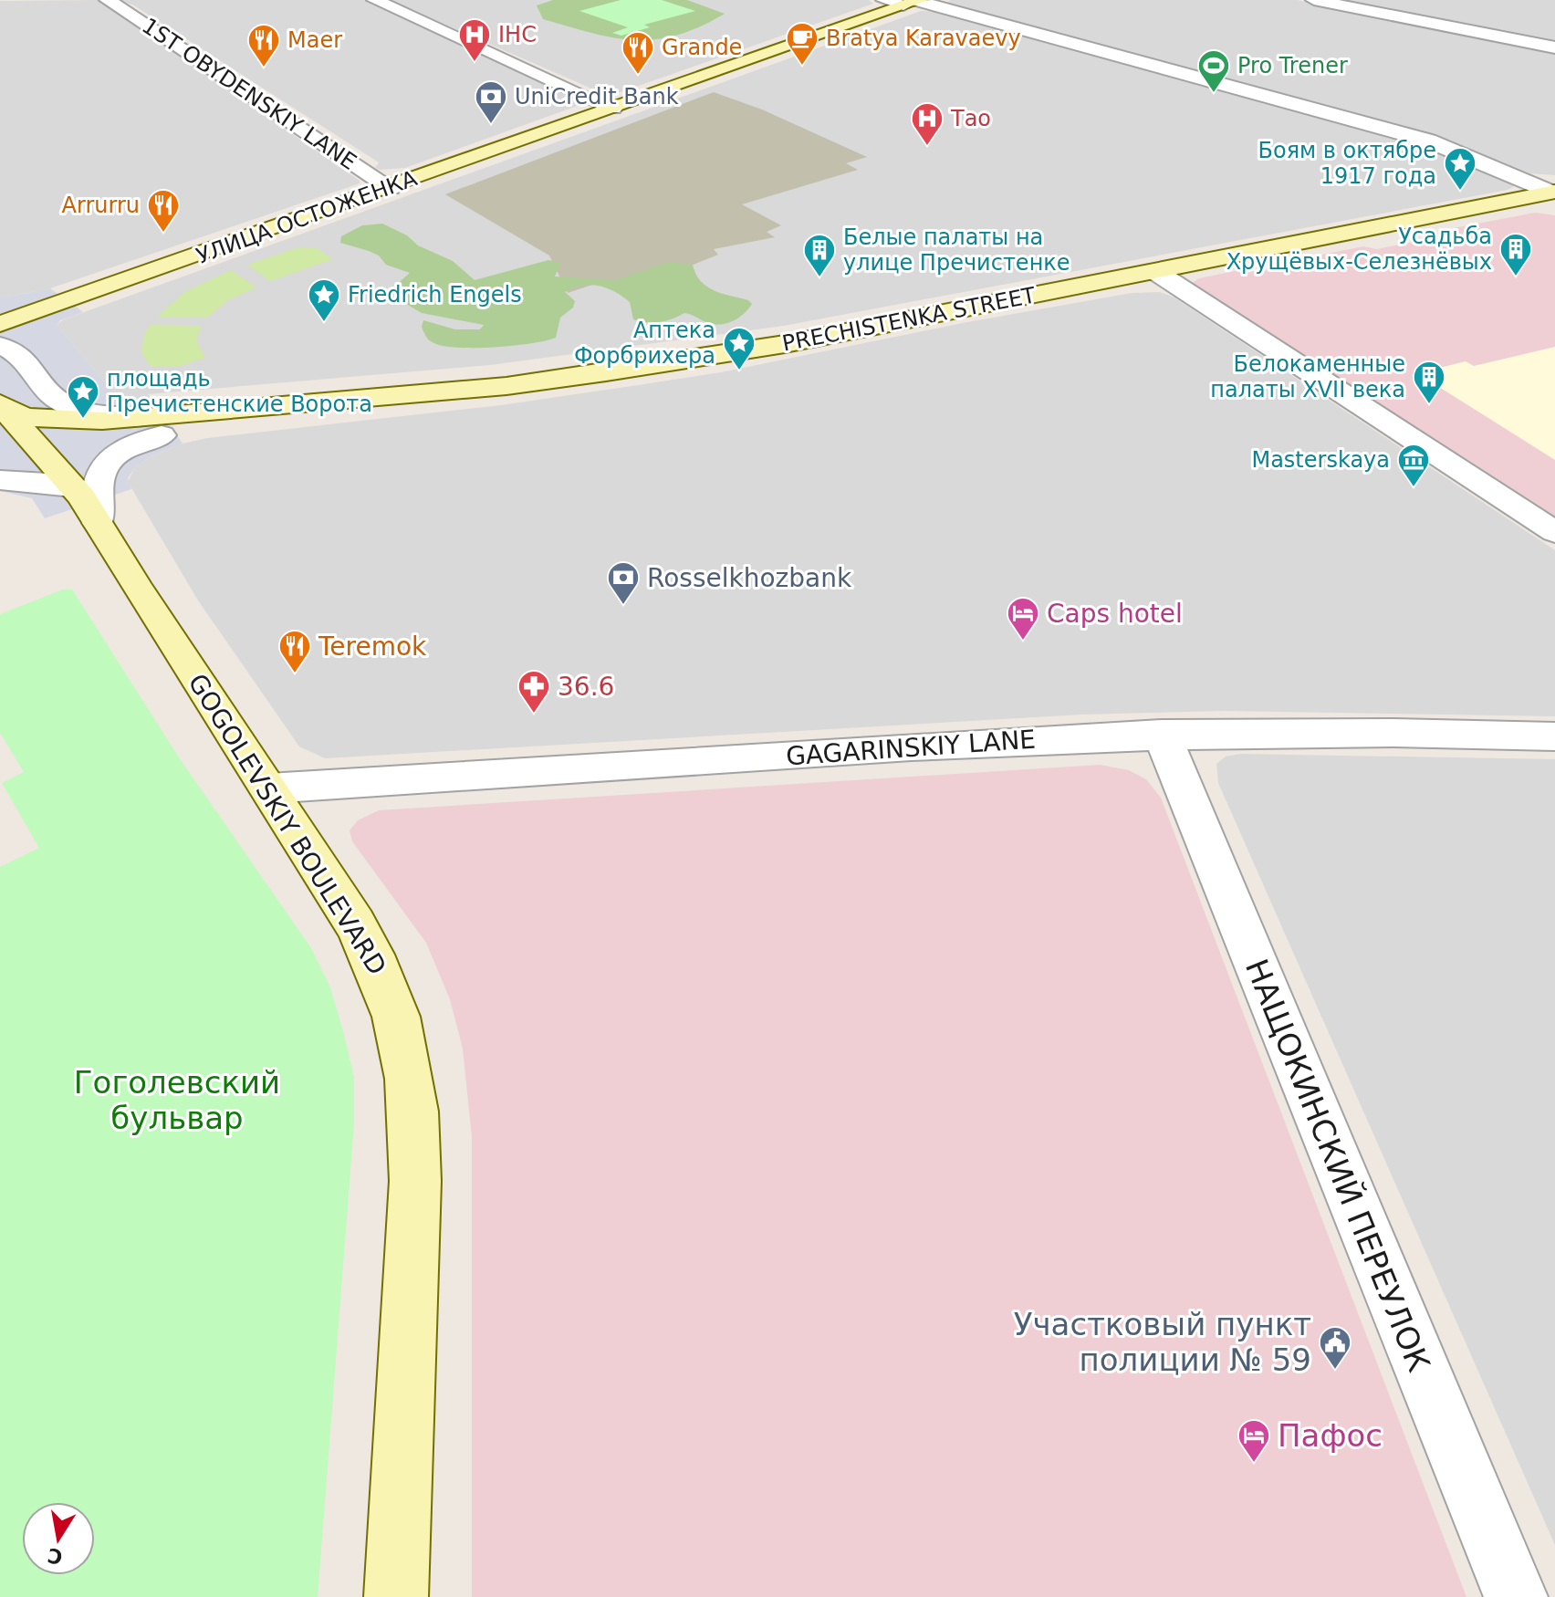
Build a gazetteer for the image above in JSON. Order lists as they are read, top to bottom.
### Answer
{
  "streets": {
    "main road": ["УЛИЦА ОСТОЖЕНКА", "PRECHISTENKA STREET", "GOGOLEVSKIY BOULEVARD"],
    "street": ["1ST OBYDENSKIY LANE", "GAGARINSKIY LANE", "НАЩОКИНСКИЙ ПЕРЕУЛОК"]
  },
  "crossings": [
    ["1ST OBYDENSKIY LANE", "УЛИЦА ОСТОЖЕНКА"],
    ["GAGARINSKIY LANE", "GOGOLEVSKIY BOULEVARD"],
    ["GAGARINSKIY LANE", "НАЩОКИНСКИЙ ПЕРЕУЛОК"]
  ],
  "parks": ["Гоголевский бульвар"],
  "places": {
    "hospital": ["IHC", "Тао"],
    "cafe": ["Bratya Karavaevy"],
    "restaurant": [
      "Maer",
      "Grande",
      "Arrurru",
      "Teremok"
    ],
    "sports": ["Pro Trener"],
    "bank": ["UniCredit Bank", "Rosselkhozbank"],
    "place": [
      "Боям в октябре 1917 года",
      "Friedrich Engels",
      "Аптека Форбрихера",
      "площадь Пречистенские Ворота"
    ],
    "building": ["Усадьба Хрущёвых-Селезнёвых", "Белые палаты на улице Пречистенке", "Белокаменные палаты XVII века"],
    "museum": ["Masterskaya"],
    "hotel": ["Caps hotel", "Пафос"],
    "pharmacy": ["36.6"],
    "public building": ["Участковый пункт полиции № 59"]
  },
  "north": "bottom"
}
